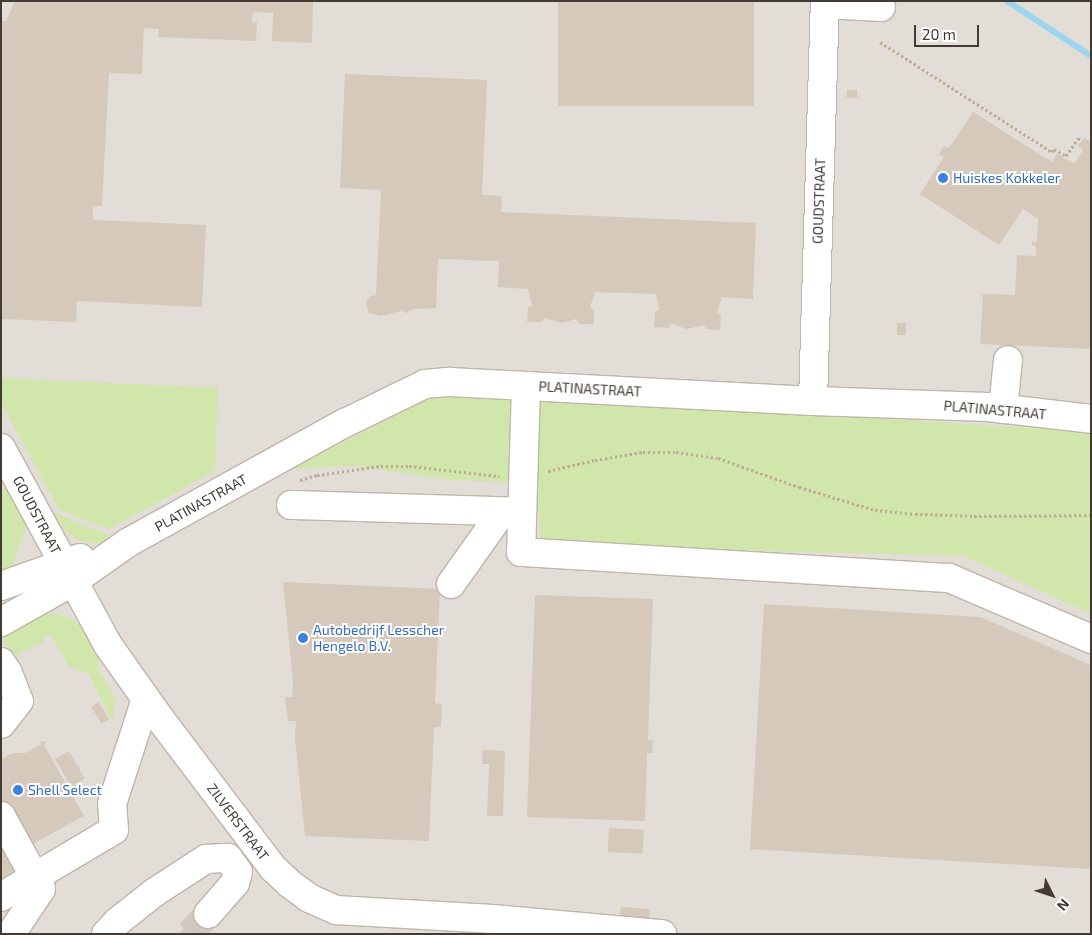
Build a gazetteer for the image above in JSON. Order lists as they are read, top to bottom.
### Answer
{
  "streets": {
    "street": ["GOUDSTRAAT", "PLATINASTRAAT", "ZILVERSTRAAT"]
  },
  "crossings": [
    ["GOUDSTRAAT", "PLATINASTRAAT"],
    ["GOUDSTRAAT", "ZILVERSTRAAT"],
    ["PLATINASTRAAT", "ZILVERSTRAAT"]
  ],
  "places": ["Huiskes Kokkeler", "Autobedrijf Lesscher Hengelo B.V.", "Shell Select"],
  "scale_bar": "20 m",
  "north": "bottom right"
}
